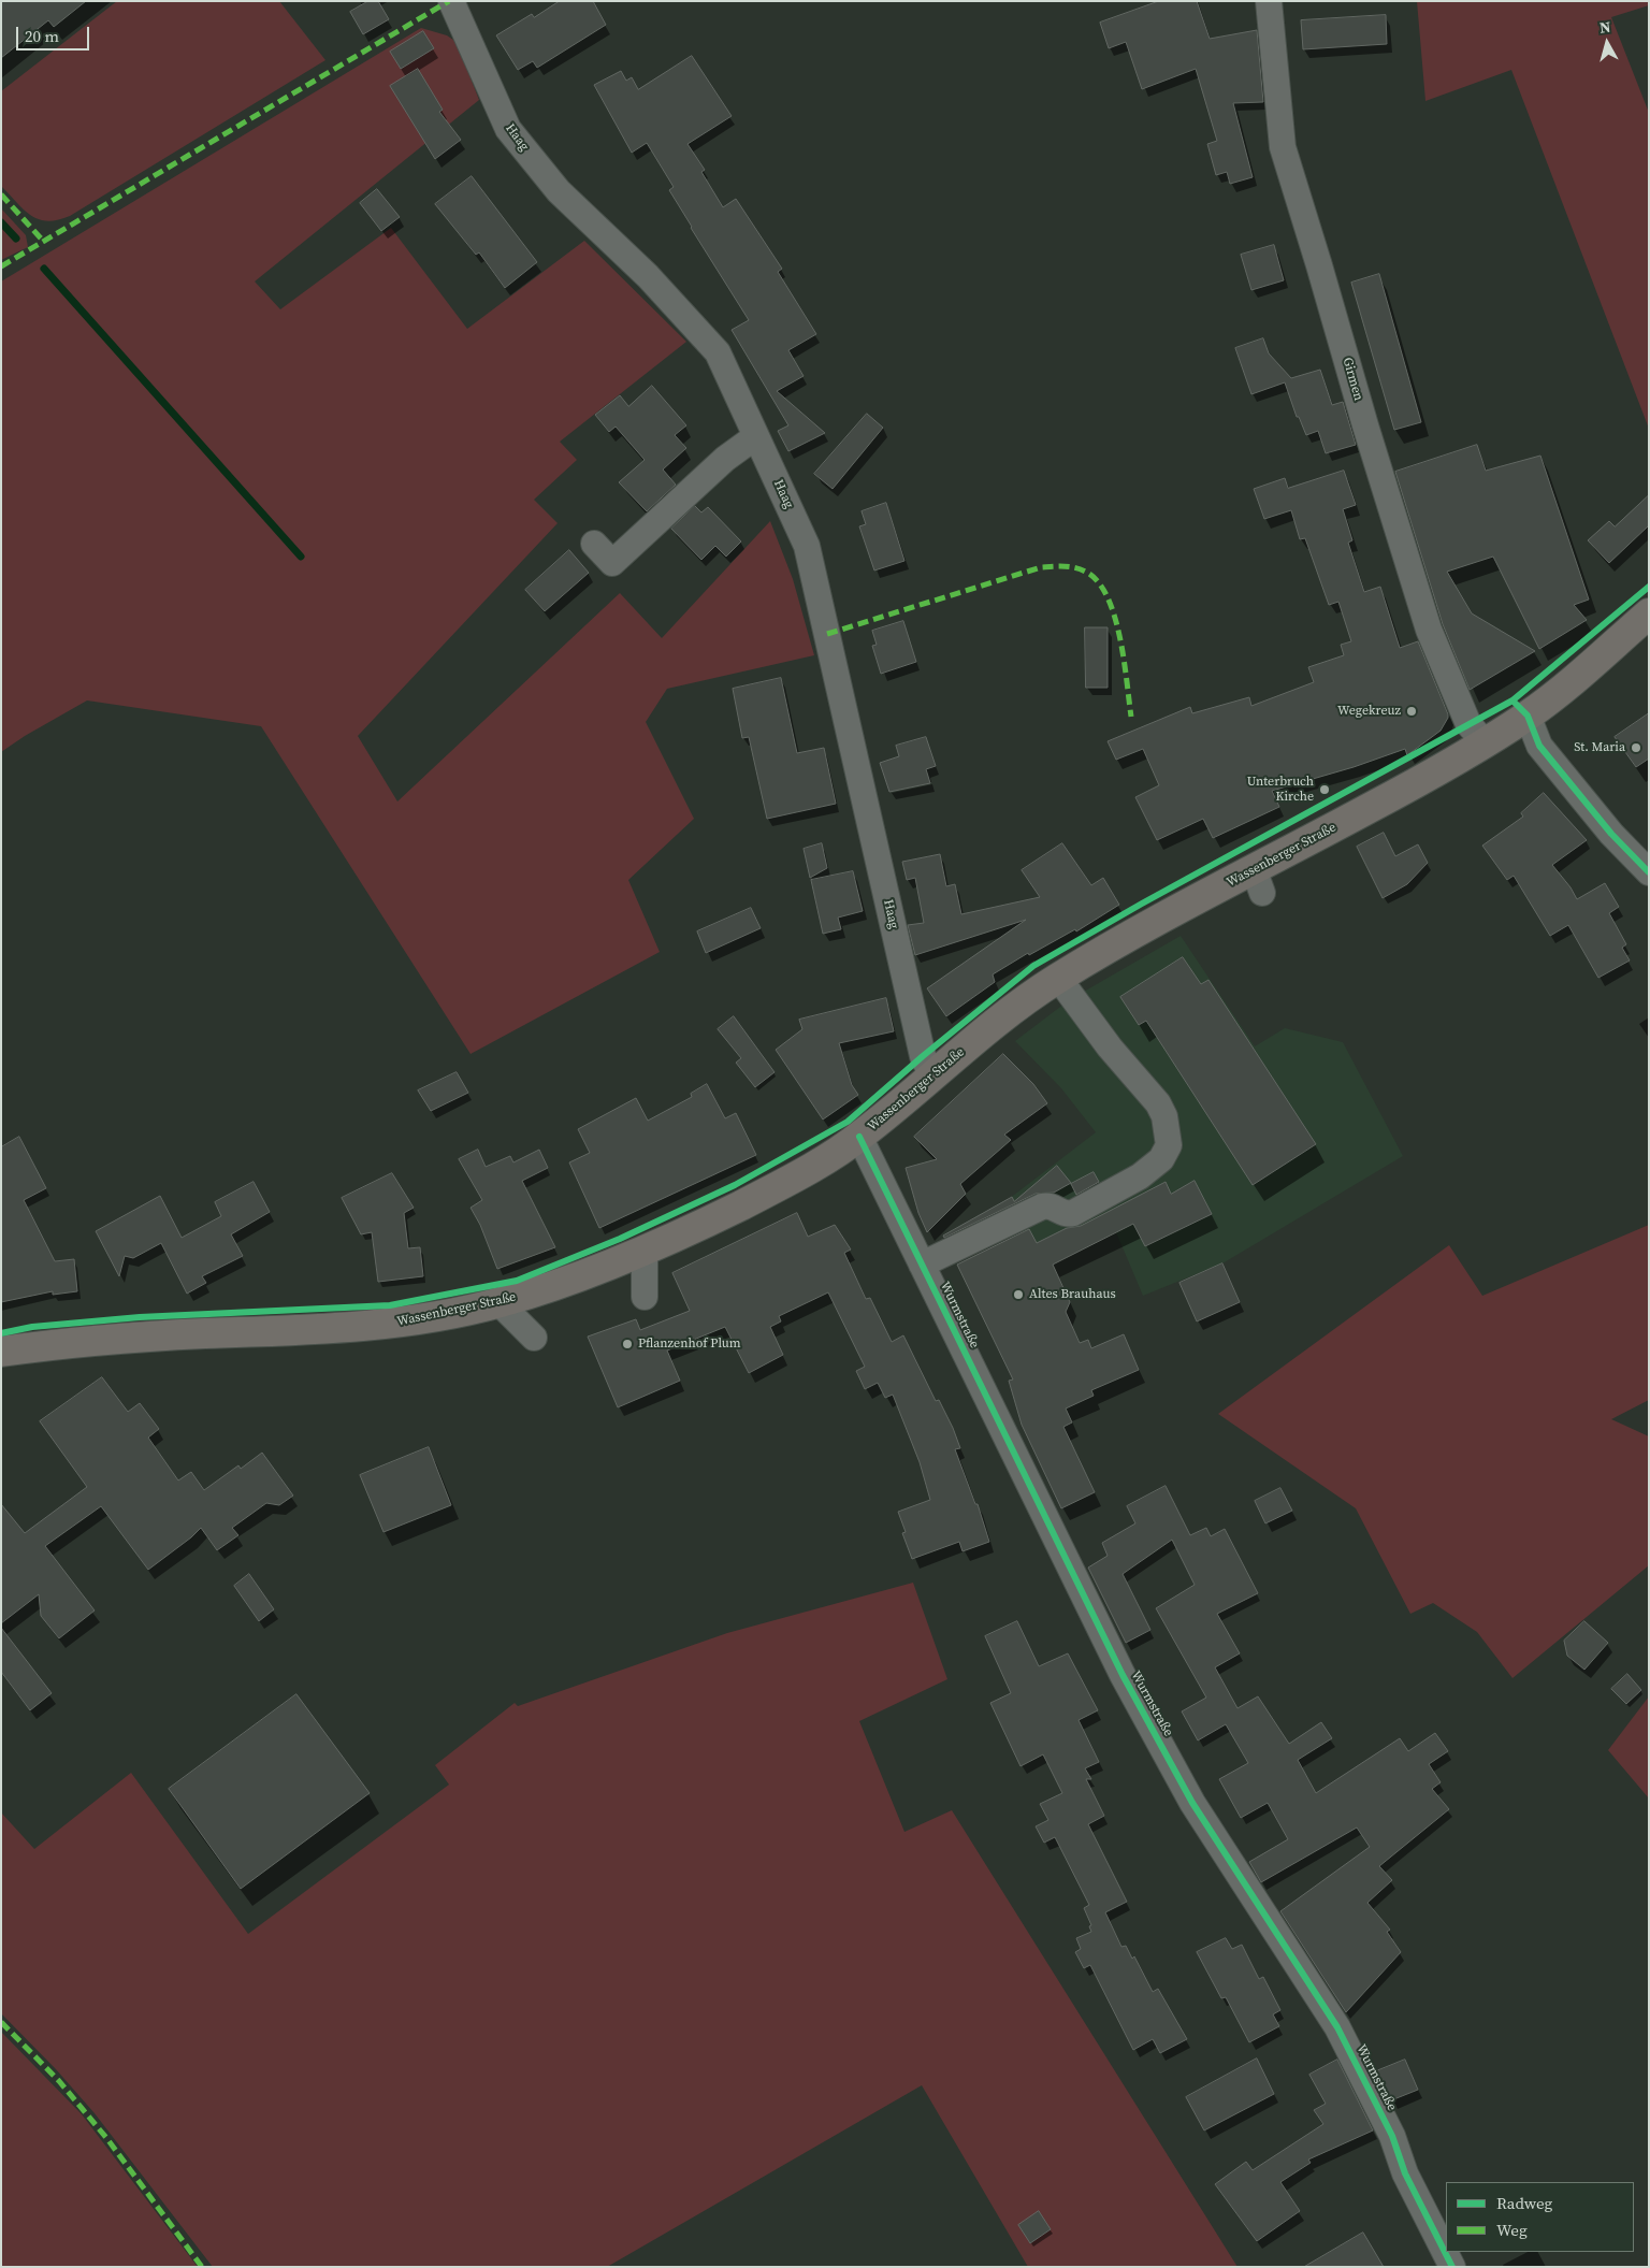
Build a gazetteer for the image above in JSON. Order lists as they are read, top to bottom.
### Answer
{
  "streets": {
    "main road": ["Wassenberger Straße"],
    "street": ["Haag", "Girmen", "Wurmstraße"]
  },
  "crossings": [
    ["Haag", "Wassenberger Straße"],
    ["Girmen", "Wassenberger Straße"],
    ["Wassenberger Straße", "Wurmstraße"]
  ],
  "places": [
    "Wegekreuz",
    "St. Maria",
    "Unterbruch Kirche",
    "Altes Brauhaus",
    "Pflanzenhof Plum"
  ],
  "legend": ["Radweg", "Weg"],
  "scale_bar": "20 m",
  "north": "top"
}
